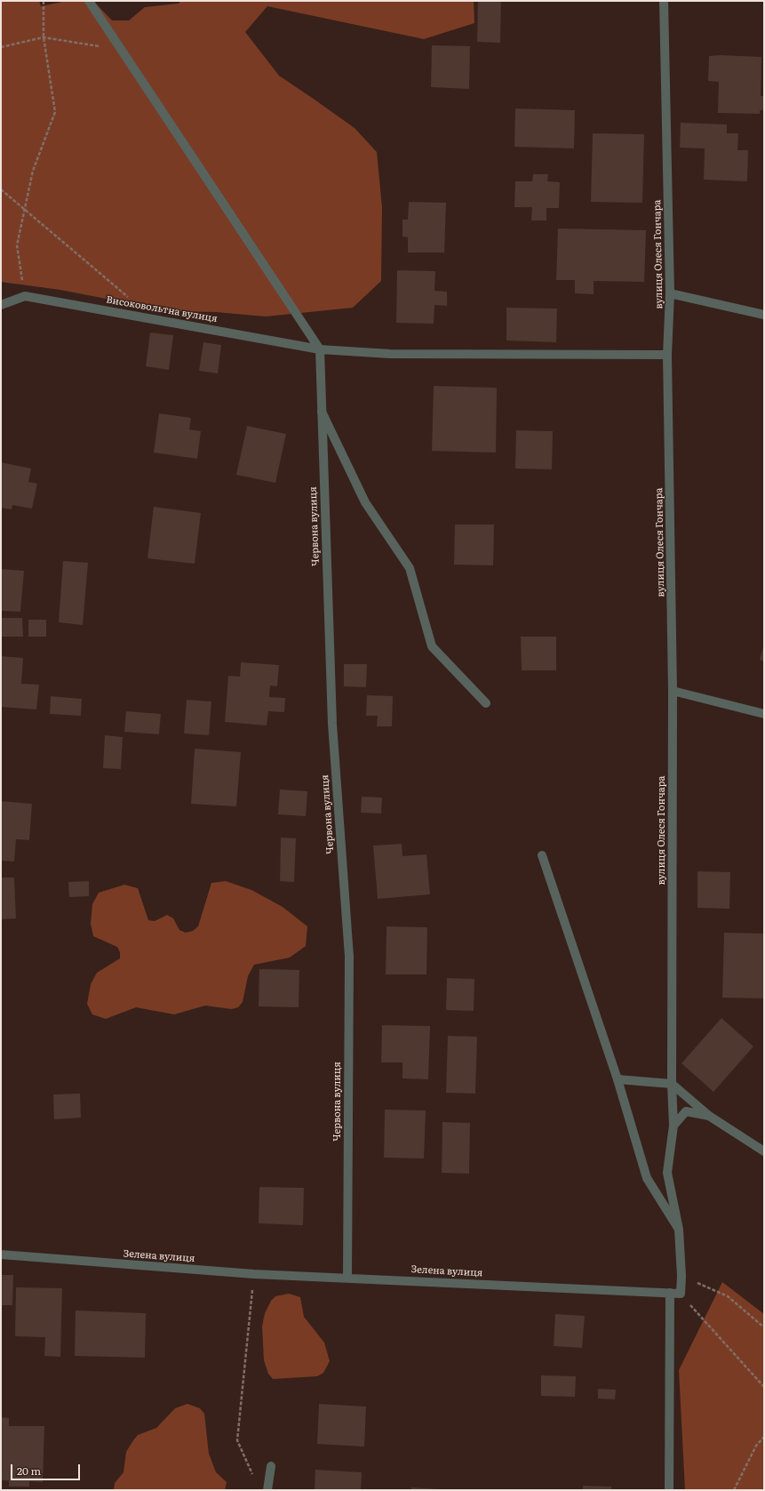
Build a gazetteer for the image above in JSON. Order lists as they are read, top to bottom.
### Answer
{
  "streets": {
    "street": [
      "вулиця Олеся Гончара",
      "Високовольтна вулиця",
      "Червона вулиця",
      "Зелена вулиця"
    ]
  },
  "crossings": [
    ["вулиця Олеся Гончара", "Високовольтна вулиця"],
    ["Високовольтна вулиця", "Червона вулиця"],
    ["Червона вулиця", "Зелена вулиця"]
  ],
  "scale_bar": "20 m"
}
